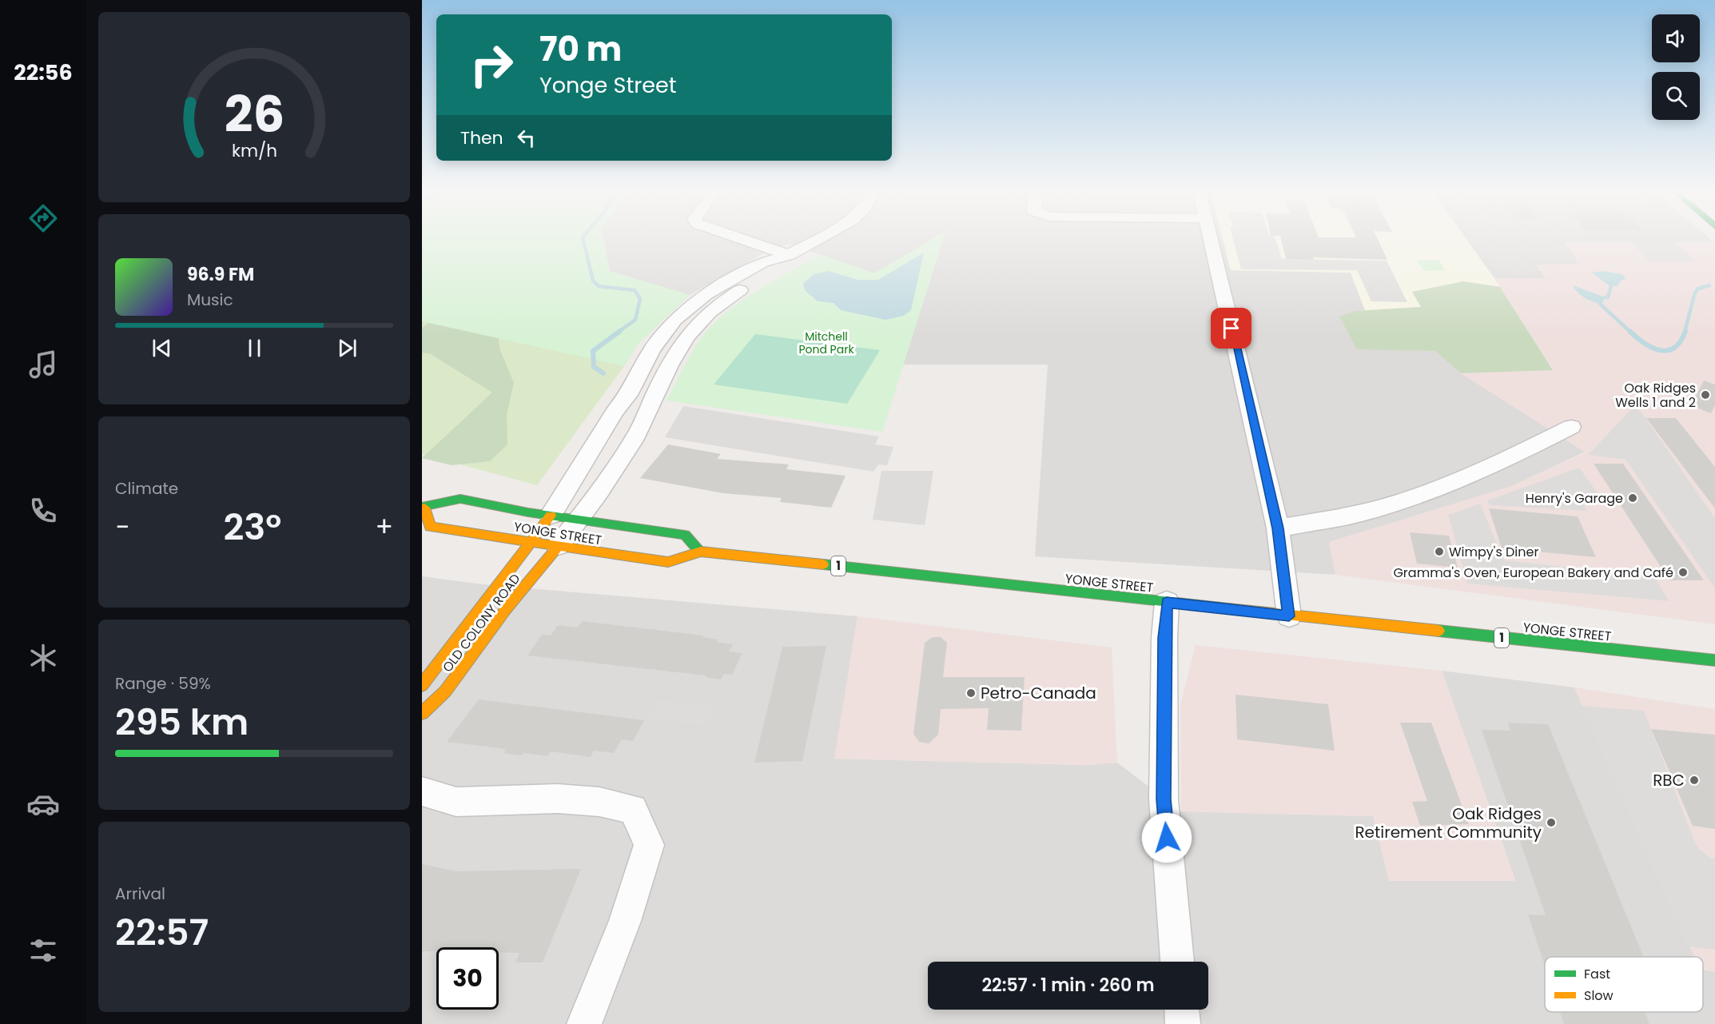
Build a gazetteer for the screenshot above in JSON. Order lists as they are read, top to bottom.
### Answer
{
  "streets": {
    "main road": ["YONGE STREET", "1", "OLD COLONY ROAD"]
  },
  "crossings": [
    ["YONGE STREET", "OLD COLONY ROAD"]
  ],
  "parks": ["Mitchell Pond Park"],
  "places": [
    "Oak Ridges Wells 1 and 2",
    "Henry's Garage",
    "Wimpy's Diner",
    "Gramma's Oven, European Bakery and Café",
    "Petro-Canada",
    "RBC",
    "Oak Ridges Retirement Community"
  ],
  "legend": ["Fast", "Slow"],
  "page": {
    "tabs": "22:56",
    "turn": ["70 m", "Yonge Street"],
    "then": "Then",
    "song": ["96.9 FM", "Music"],
    "tile": [
      "Climate",
      ["Range · 59%", "295 km"],
      ["Arrival", "22:57"]
    ],
    "heat": ["−", "23°", "+"],
    "limit": "30",
    "trip": "22:57 · 1 min · 260 m",
    "gauge": ["26", "km/h"]
  }
}
